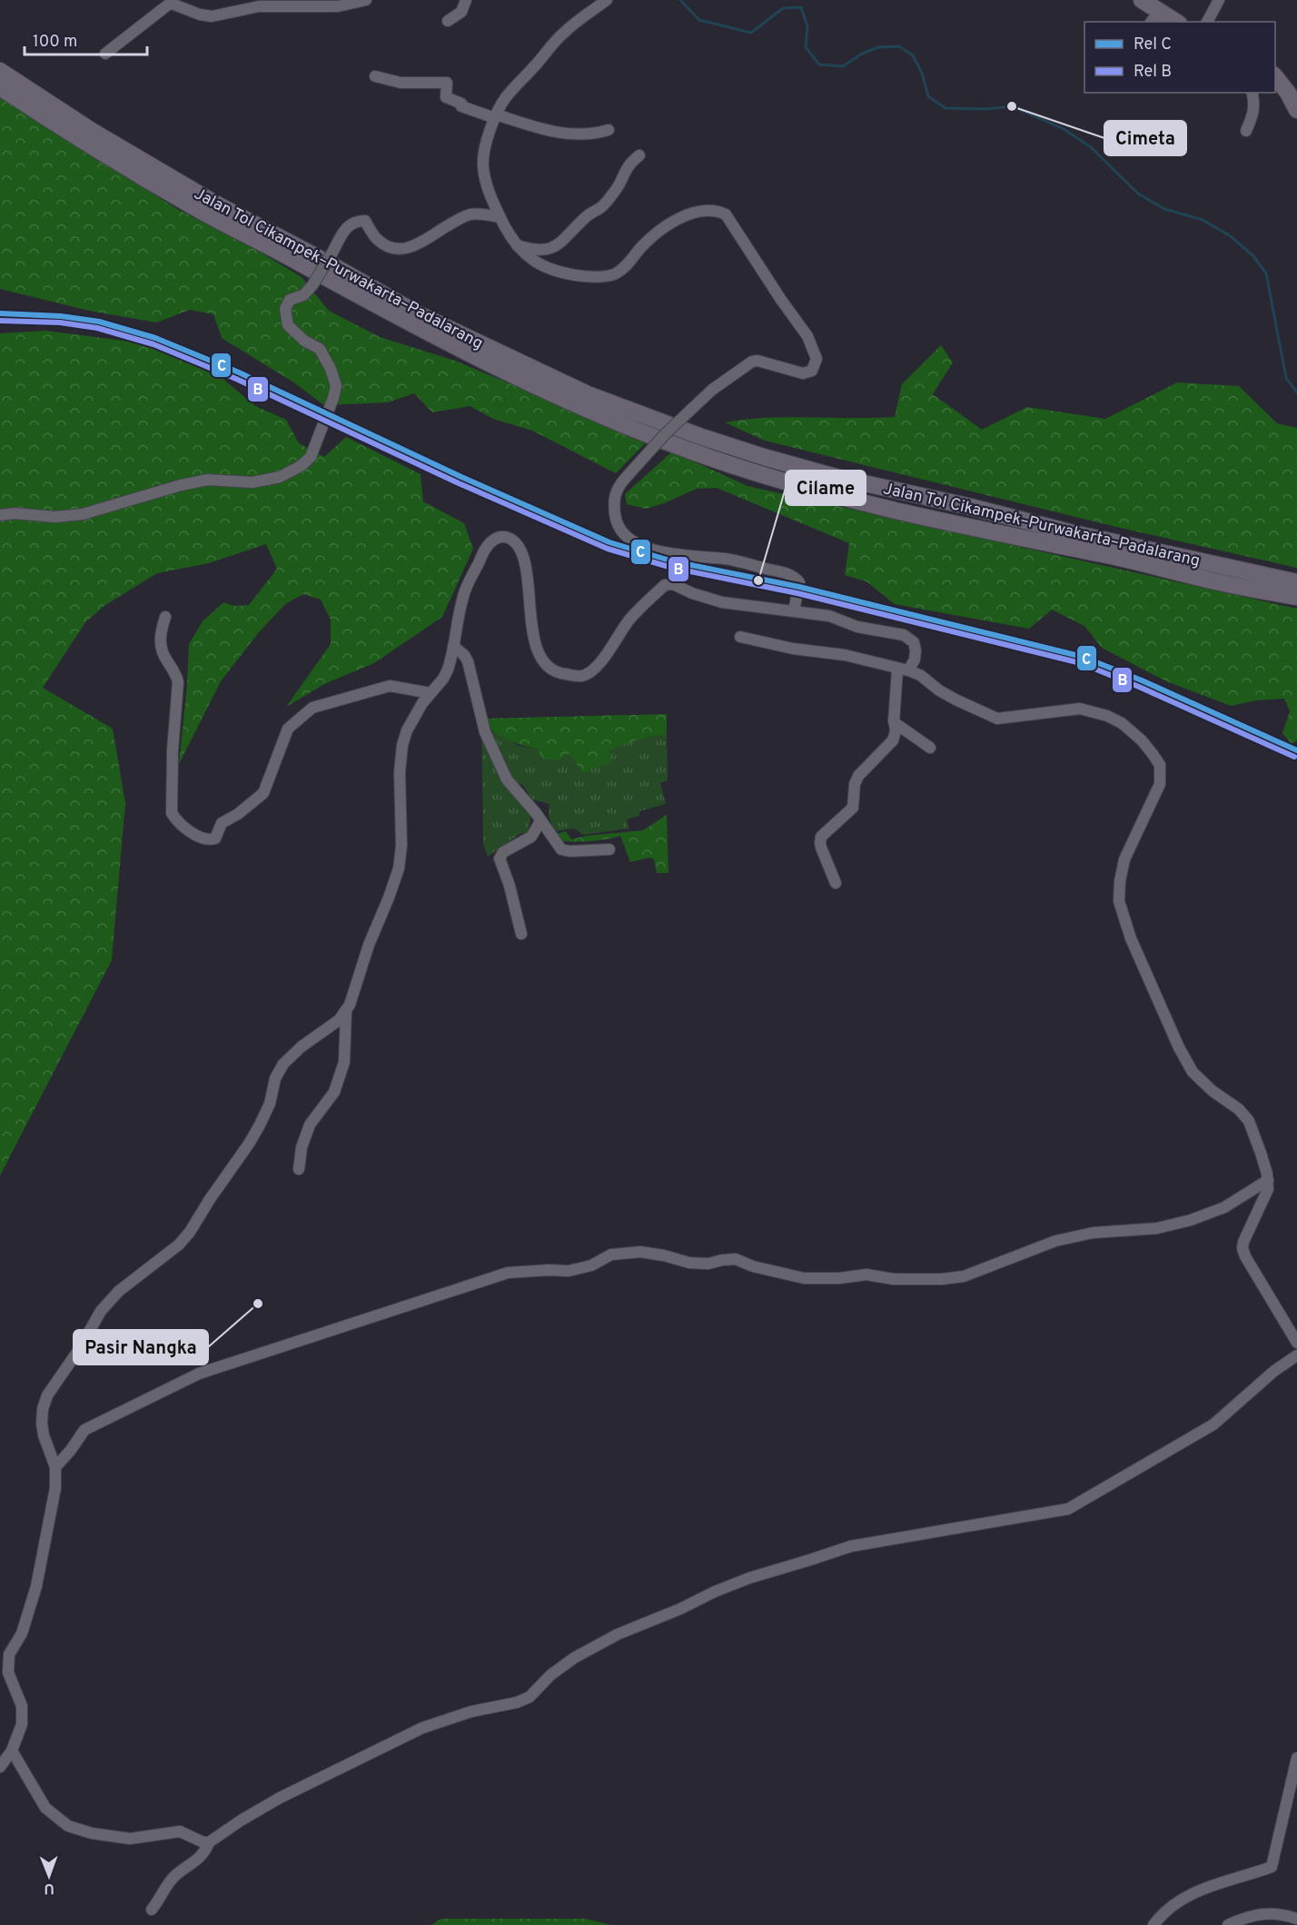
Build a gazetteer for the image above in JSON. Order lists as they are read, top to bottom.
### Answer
{
  "streets": {
    "highway": ["Jalan Tol Cikampek–Purwakarta–Padalarang"]
  },
  "places": ["Cimeta", "Cilame", "Pasir Nangka"],
  "lines": ["rail line C", "rail line B"],
  "legend": ["Rel C", "Rel B"],
  "scale_bar": "100 m",
  "north": "bottom"
}
